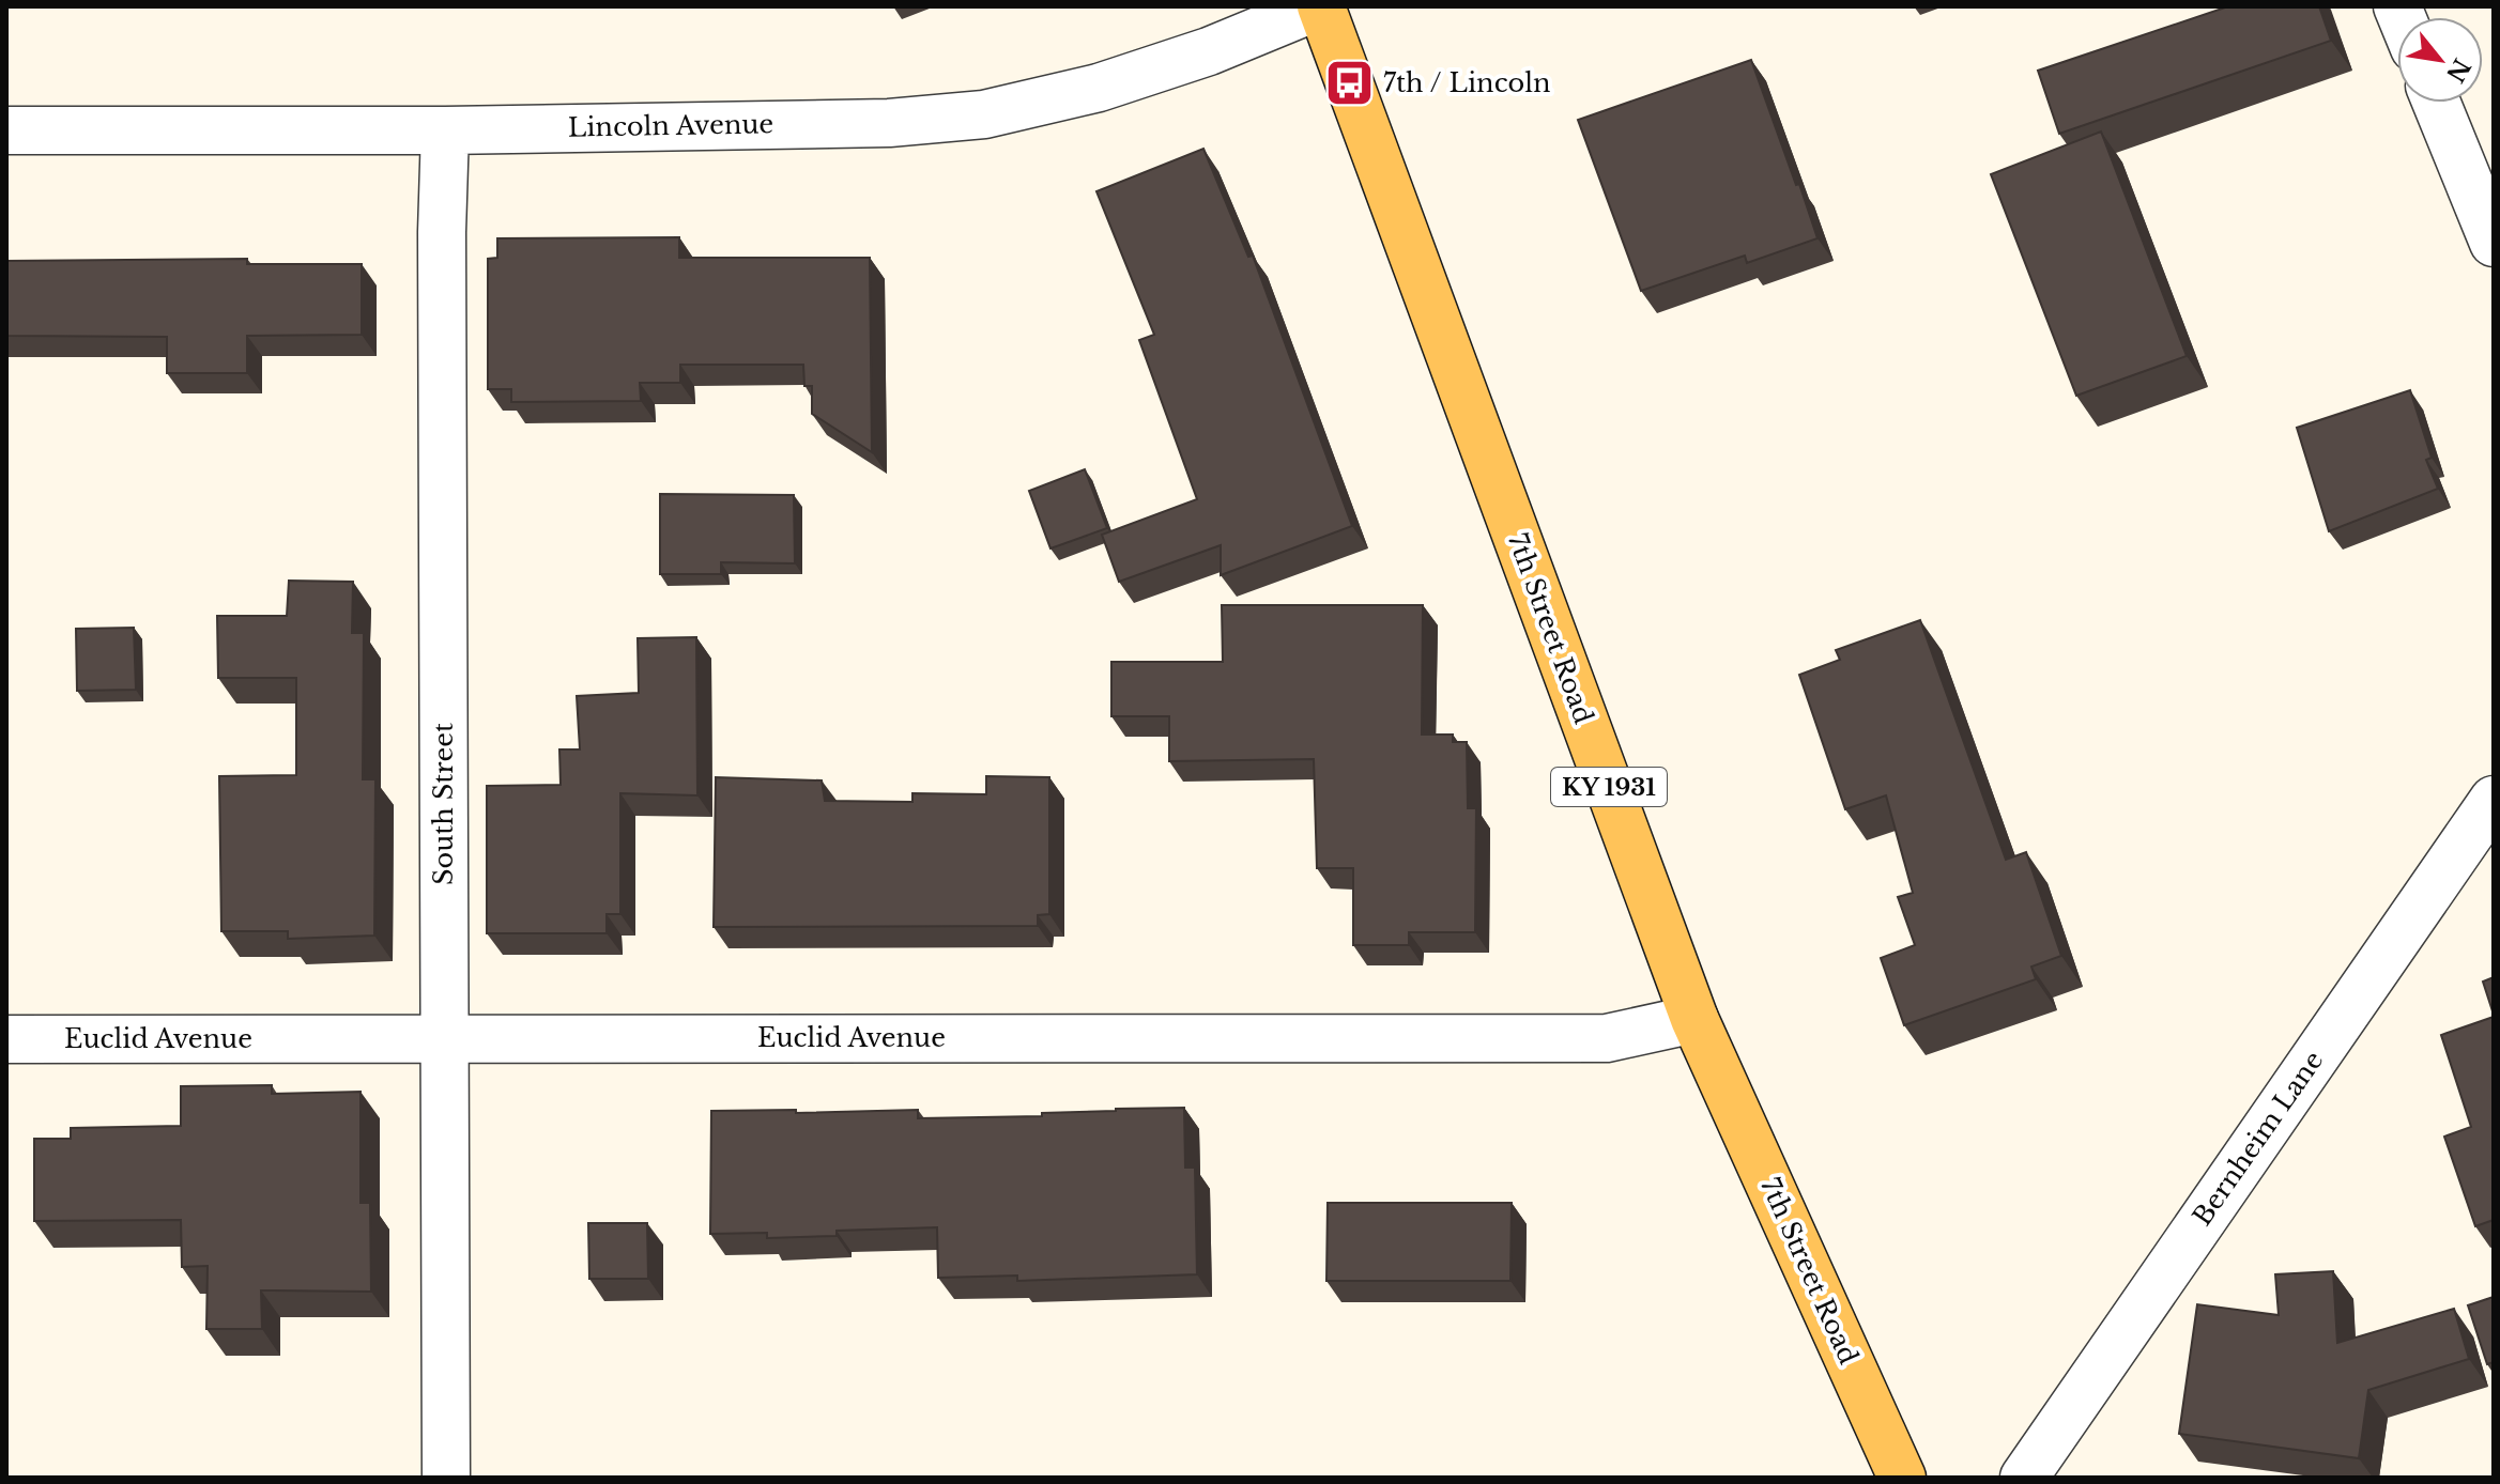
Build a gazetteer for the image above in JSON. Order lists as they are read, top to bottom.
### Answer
{
  "streets": {
    "main road": ["7th Street Road", "KY 1931"],
    "street": [
      "Lincoln Avenue",
      "South Street",
      "Euclid Avenue",
      "Bernheim Lane"
    ]
  },
  "crossings": [
    ["Lincoln Avenue", "7th Street Road"],
    ["Lincoln Avenue", "South Street"],
    ["7th Street Road", "Euclid Avenue"],
    ["South Street", "Euclid Avenue"]
  ],
  "places": {
    "bus stop": ["7th / Lincoln"]
  },
  "north": "bottom right"
}
